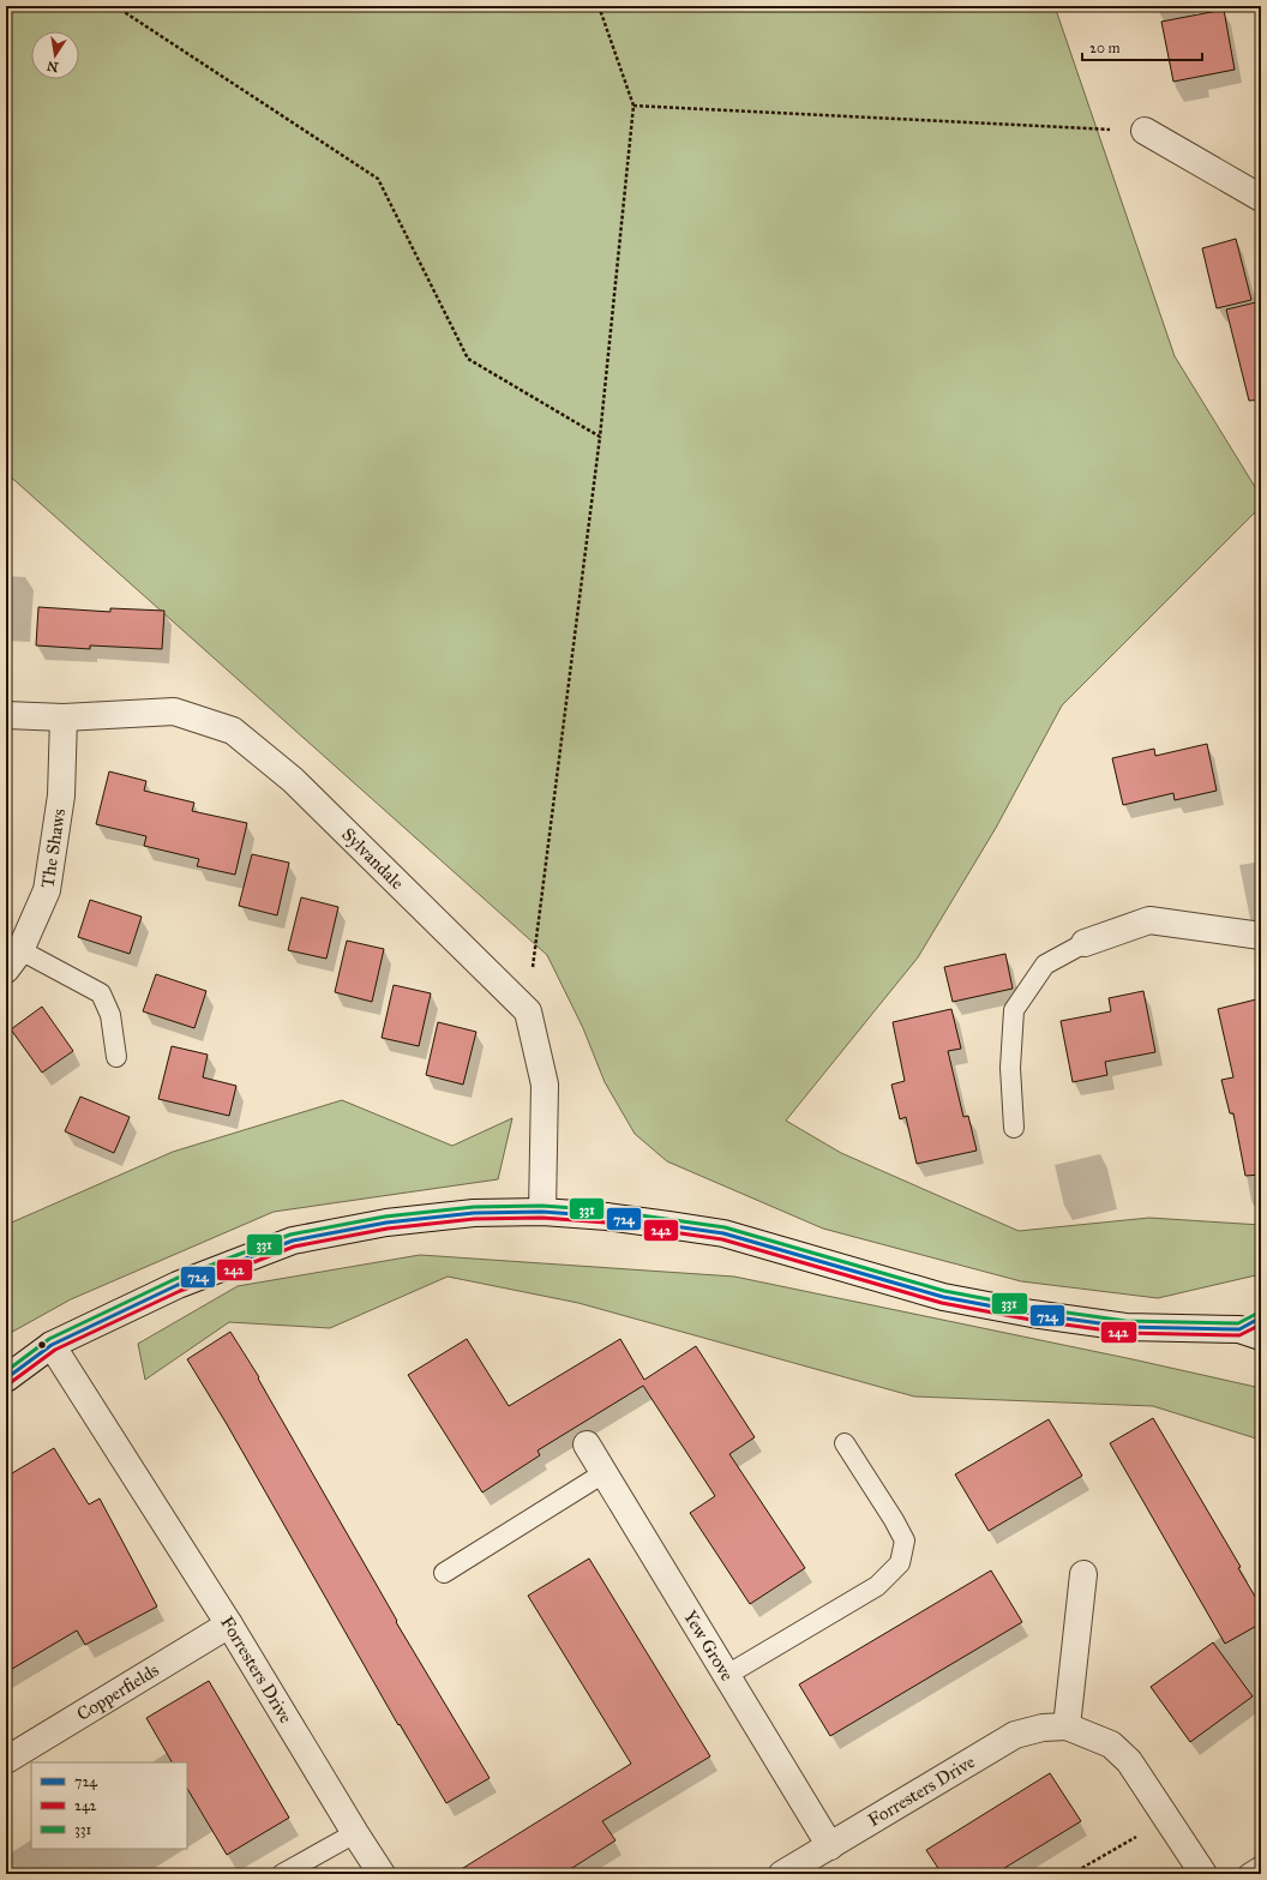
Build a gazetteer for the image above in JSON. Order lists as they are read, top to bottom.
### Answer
{
  "streets": {
    "street": [
      "The Shaws",
      "Sylvandale",
      "Yew Grove",
      "Forresters Drive",
      "Copperfields"
    ]
  },
  "crossings": [
    ["The Shaws", "Sylvandale"],
    ["Yew Grove", "Forresters Drive"],
    ["Forresters Drive", "Copperfields"]
  ],
  "lines": ["transit line 331", "transit line 724", "transit line 242"],
  "legend": ["724", "242", "331"],
  "scale_bar": "20 m",
  "north": "bottom"
}
